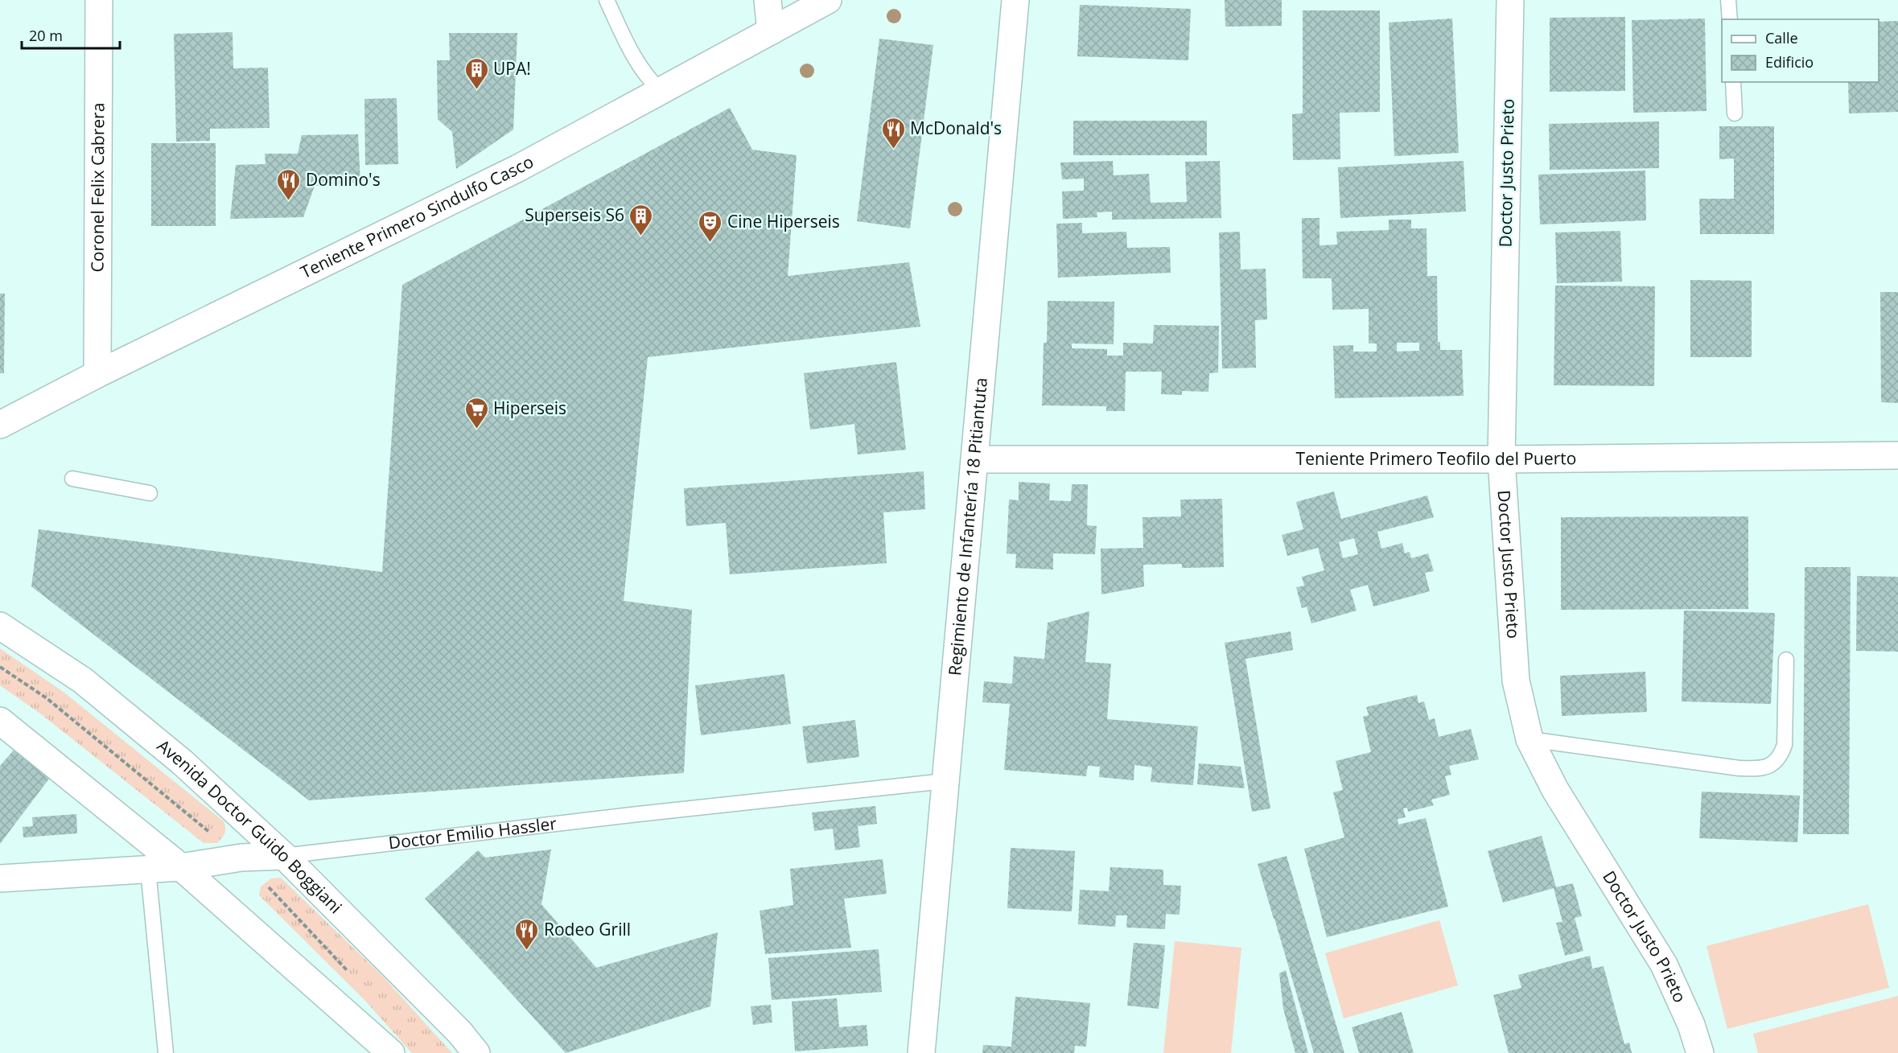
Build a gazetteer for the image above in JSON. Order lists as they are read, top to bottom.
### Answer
{
  "streets": {
    "main road": [
      "Doctor Justo Prieto",
      "Coronel Felix Cabrera",
      "Teniente Primero Sindulfo Casco",
      "Teniente Primero Teofilo del Puerto",
      "Regimiento de Infantería 18 Pitiantuta",
      "Avenida Doctor Guido Boggiani",
      "Doctor Emilio Hassler"
    ]
  },
  "crossings": [
    ["Doctor Justo Prieto", "Teniente Primero Teofilo del Puerto"],
    ["Coronel Felix Cabrera", "Teniente Primero Sindulfo Casco"],
    ["Teniente Primero Teofilo del Puerto", "Regimiento de Infantería 18 Pitiantuta"],
    ["Regimiento de Infantería 18 Pitiantuta", "Doctor Emilio Hassler"],
    ["Avenida Doctor Guido Boggiani", "Doctor Emilio Hassler"]
  ],
  "places": {
    "building": ["UPA!", "Superseis S6"],
    "restaurant": ["McDonald's", "Domino's", "Rodeo Grill"],
    "theatre": ["Cine Hiperseis"],
    "supermarket": ["Hiperseis"]
  },
  "legend": ["Calle", "Edificio"],
  "scale_bar": "20 m"
}
